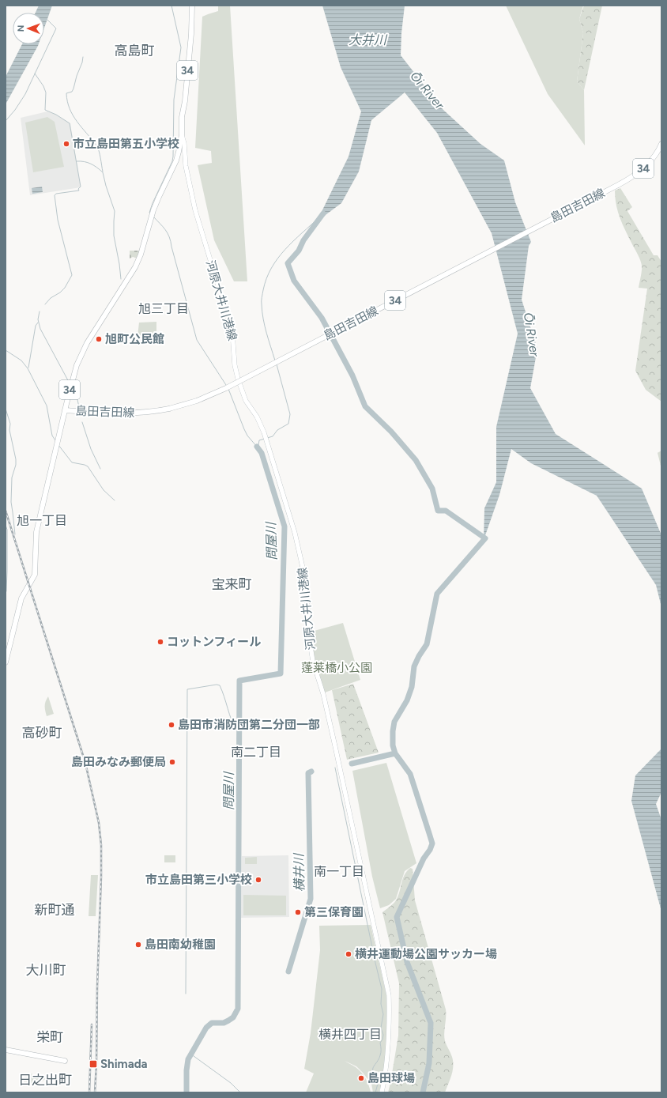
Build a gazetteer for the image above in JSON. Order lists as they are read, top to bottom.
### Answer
{
  "streets": {
    "main road": ["34", "島田吉田線", "河原大井川港線"]
  },
  "crossings": [
    ["34", "島田吉田線"],
    ["34", "河原大井川港線"],
    ["島田吉田線", "河原大井川港線"]
  ],
  "districts": [
    "高島町",
    "旭三丁目",
    "旭一丁目",
    "宝来町",
    "高砂町",
    "南二丁目",
    "南一丁目",
    "新町通",
    "大川町",
    "横井四丁目",
    "栄町",
    "日之出町"
  ],
  "water": [
    "大井川",
    "Ōi River",
    "問屋川",
    "横井川"
  ],
  "parks": ["蓬莱橋小公園"],
  "places": {
    "other": [
      "市立島田第五小学校",
      "旭町公民館",
      "コットンフィール",
      "島田市消防団第二分団一部",
      "島田みなみ郵便局",
      "市立島田第三小学校",
      "第三保育園",
      "島田南幼稚園",
      "横井運動場公園サッカー場",
      "島田球場"
    ],
    "transit": ["Shimada"]
  },
  "north": "left"
}
